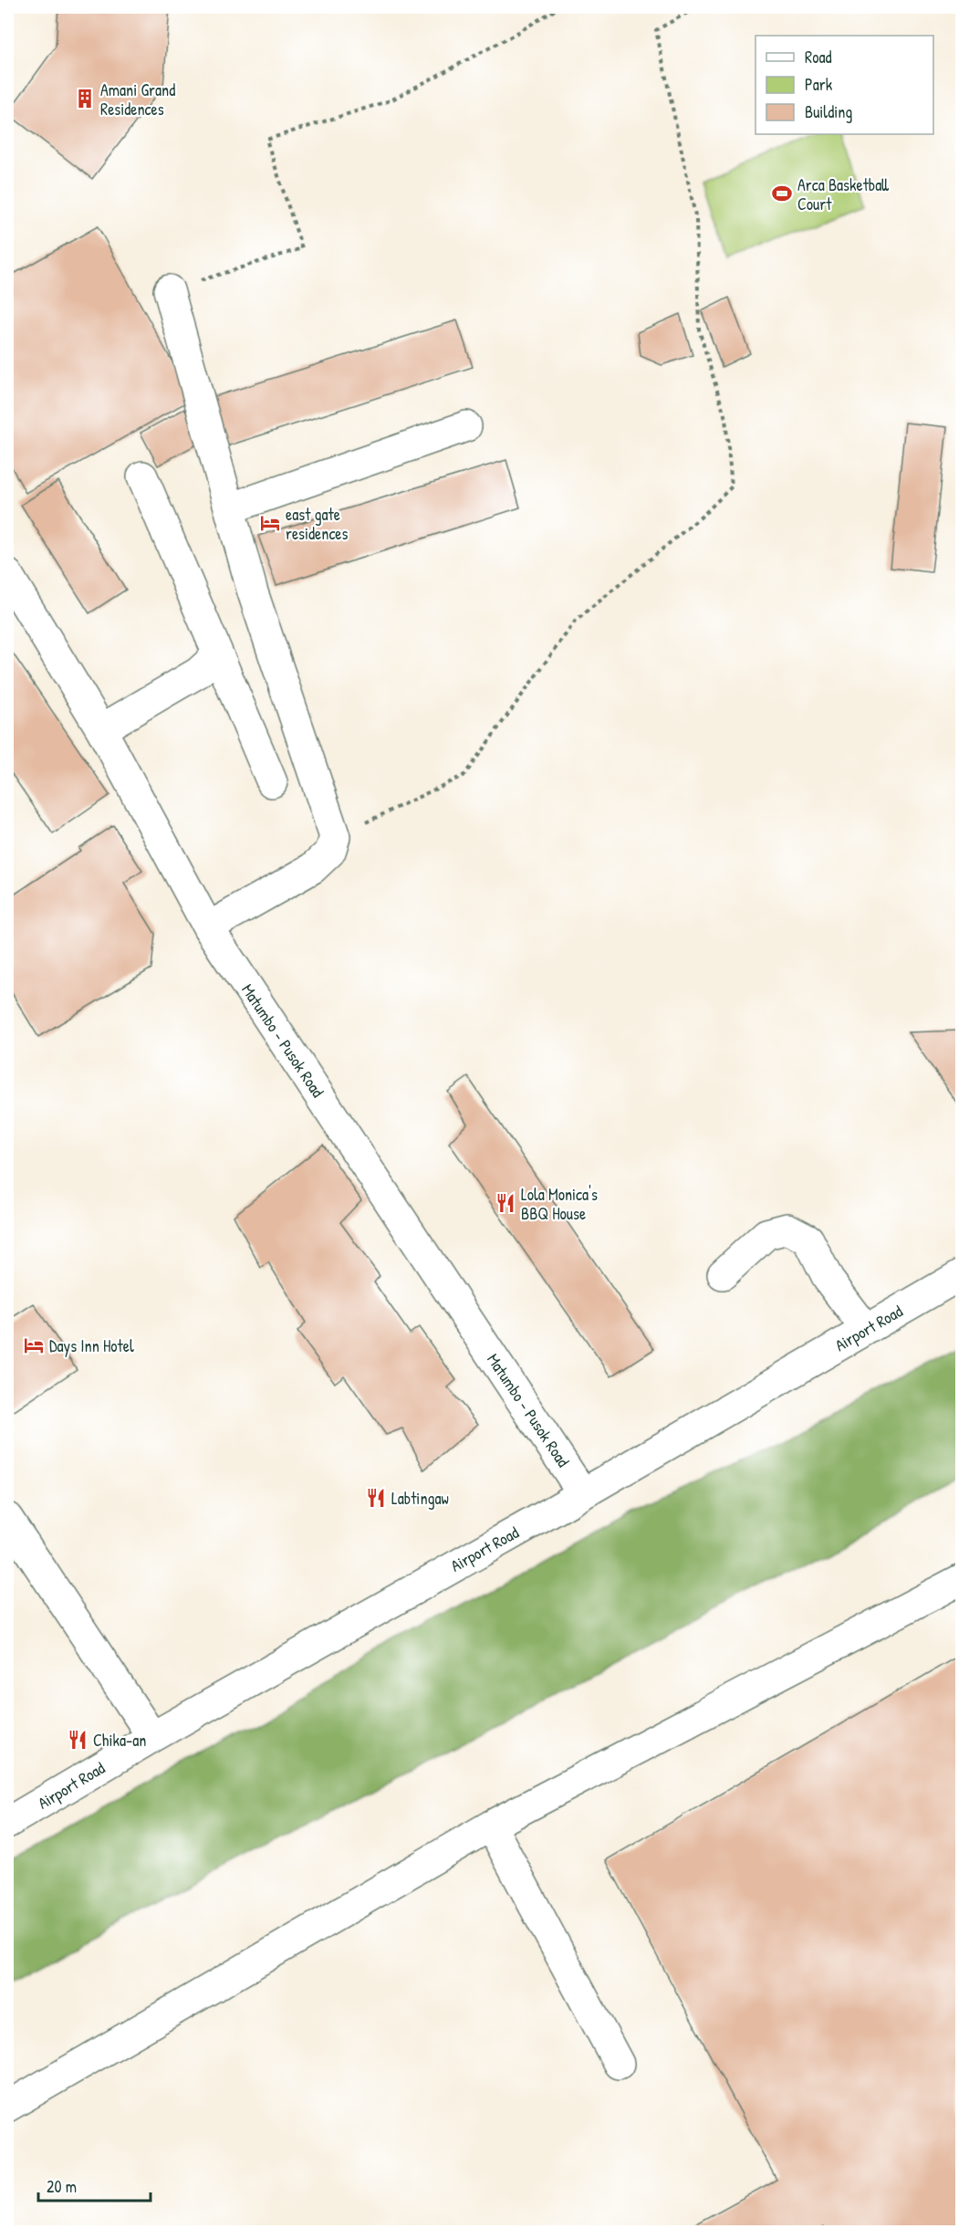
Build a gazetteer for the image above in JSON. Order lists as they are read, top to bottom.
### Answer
{
  "streets": {
    "street": ["Matumbo - Pusok Road", "Airport Road"]
  },
  "crossings": [
    ["Matumbo - Pusok Road", "Airport Road"]
  ],
  "places": {
    "building": ["Amani Grand Residences"],
    "sports": ["Arca Basketball Court"],
    "hotel": ["east gate residences", "Days Inn Hotel"],
    "restaurant": ["Lola Monica's BBQ House", "Labtingaw", "Chika-an"]
  },
  "legend": ["Road", "Park", "Building"],
  "scale_bar": "20 m"
}
